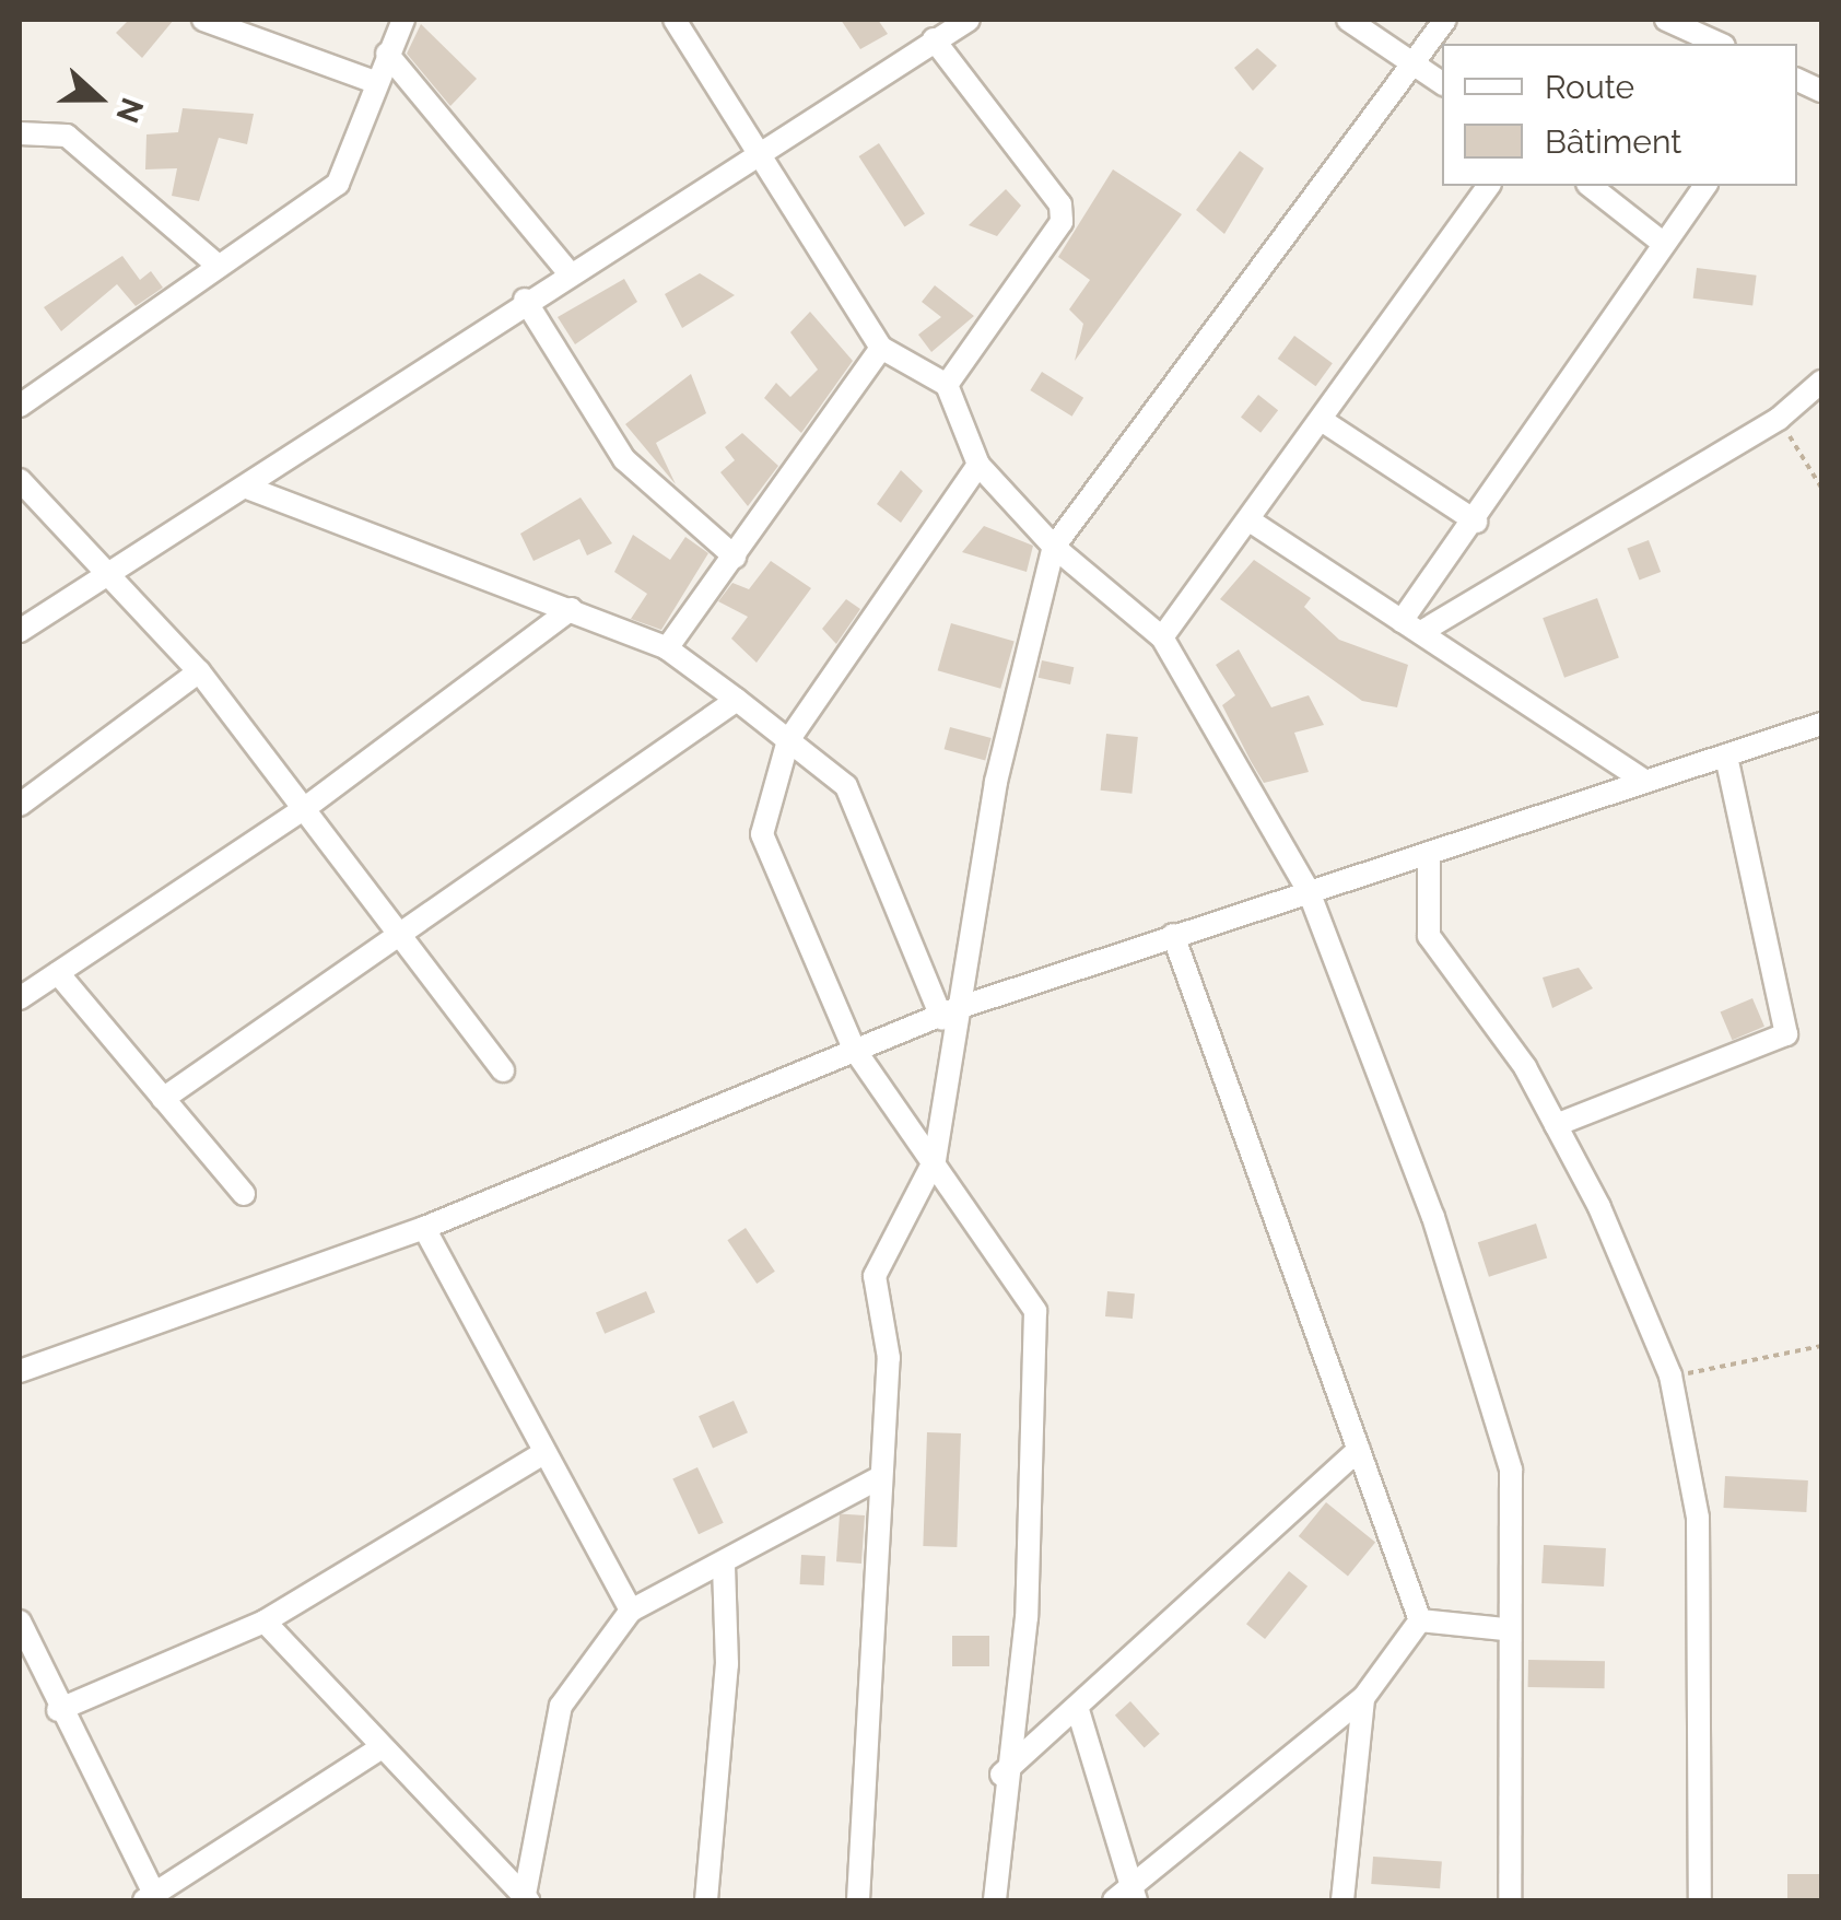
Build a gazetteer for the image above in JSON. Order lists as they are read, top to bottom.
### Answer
{
  "legend": ["Route", "Bâtiment"],
  "north": "right"
}
